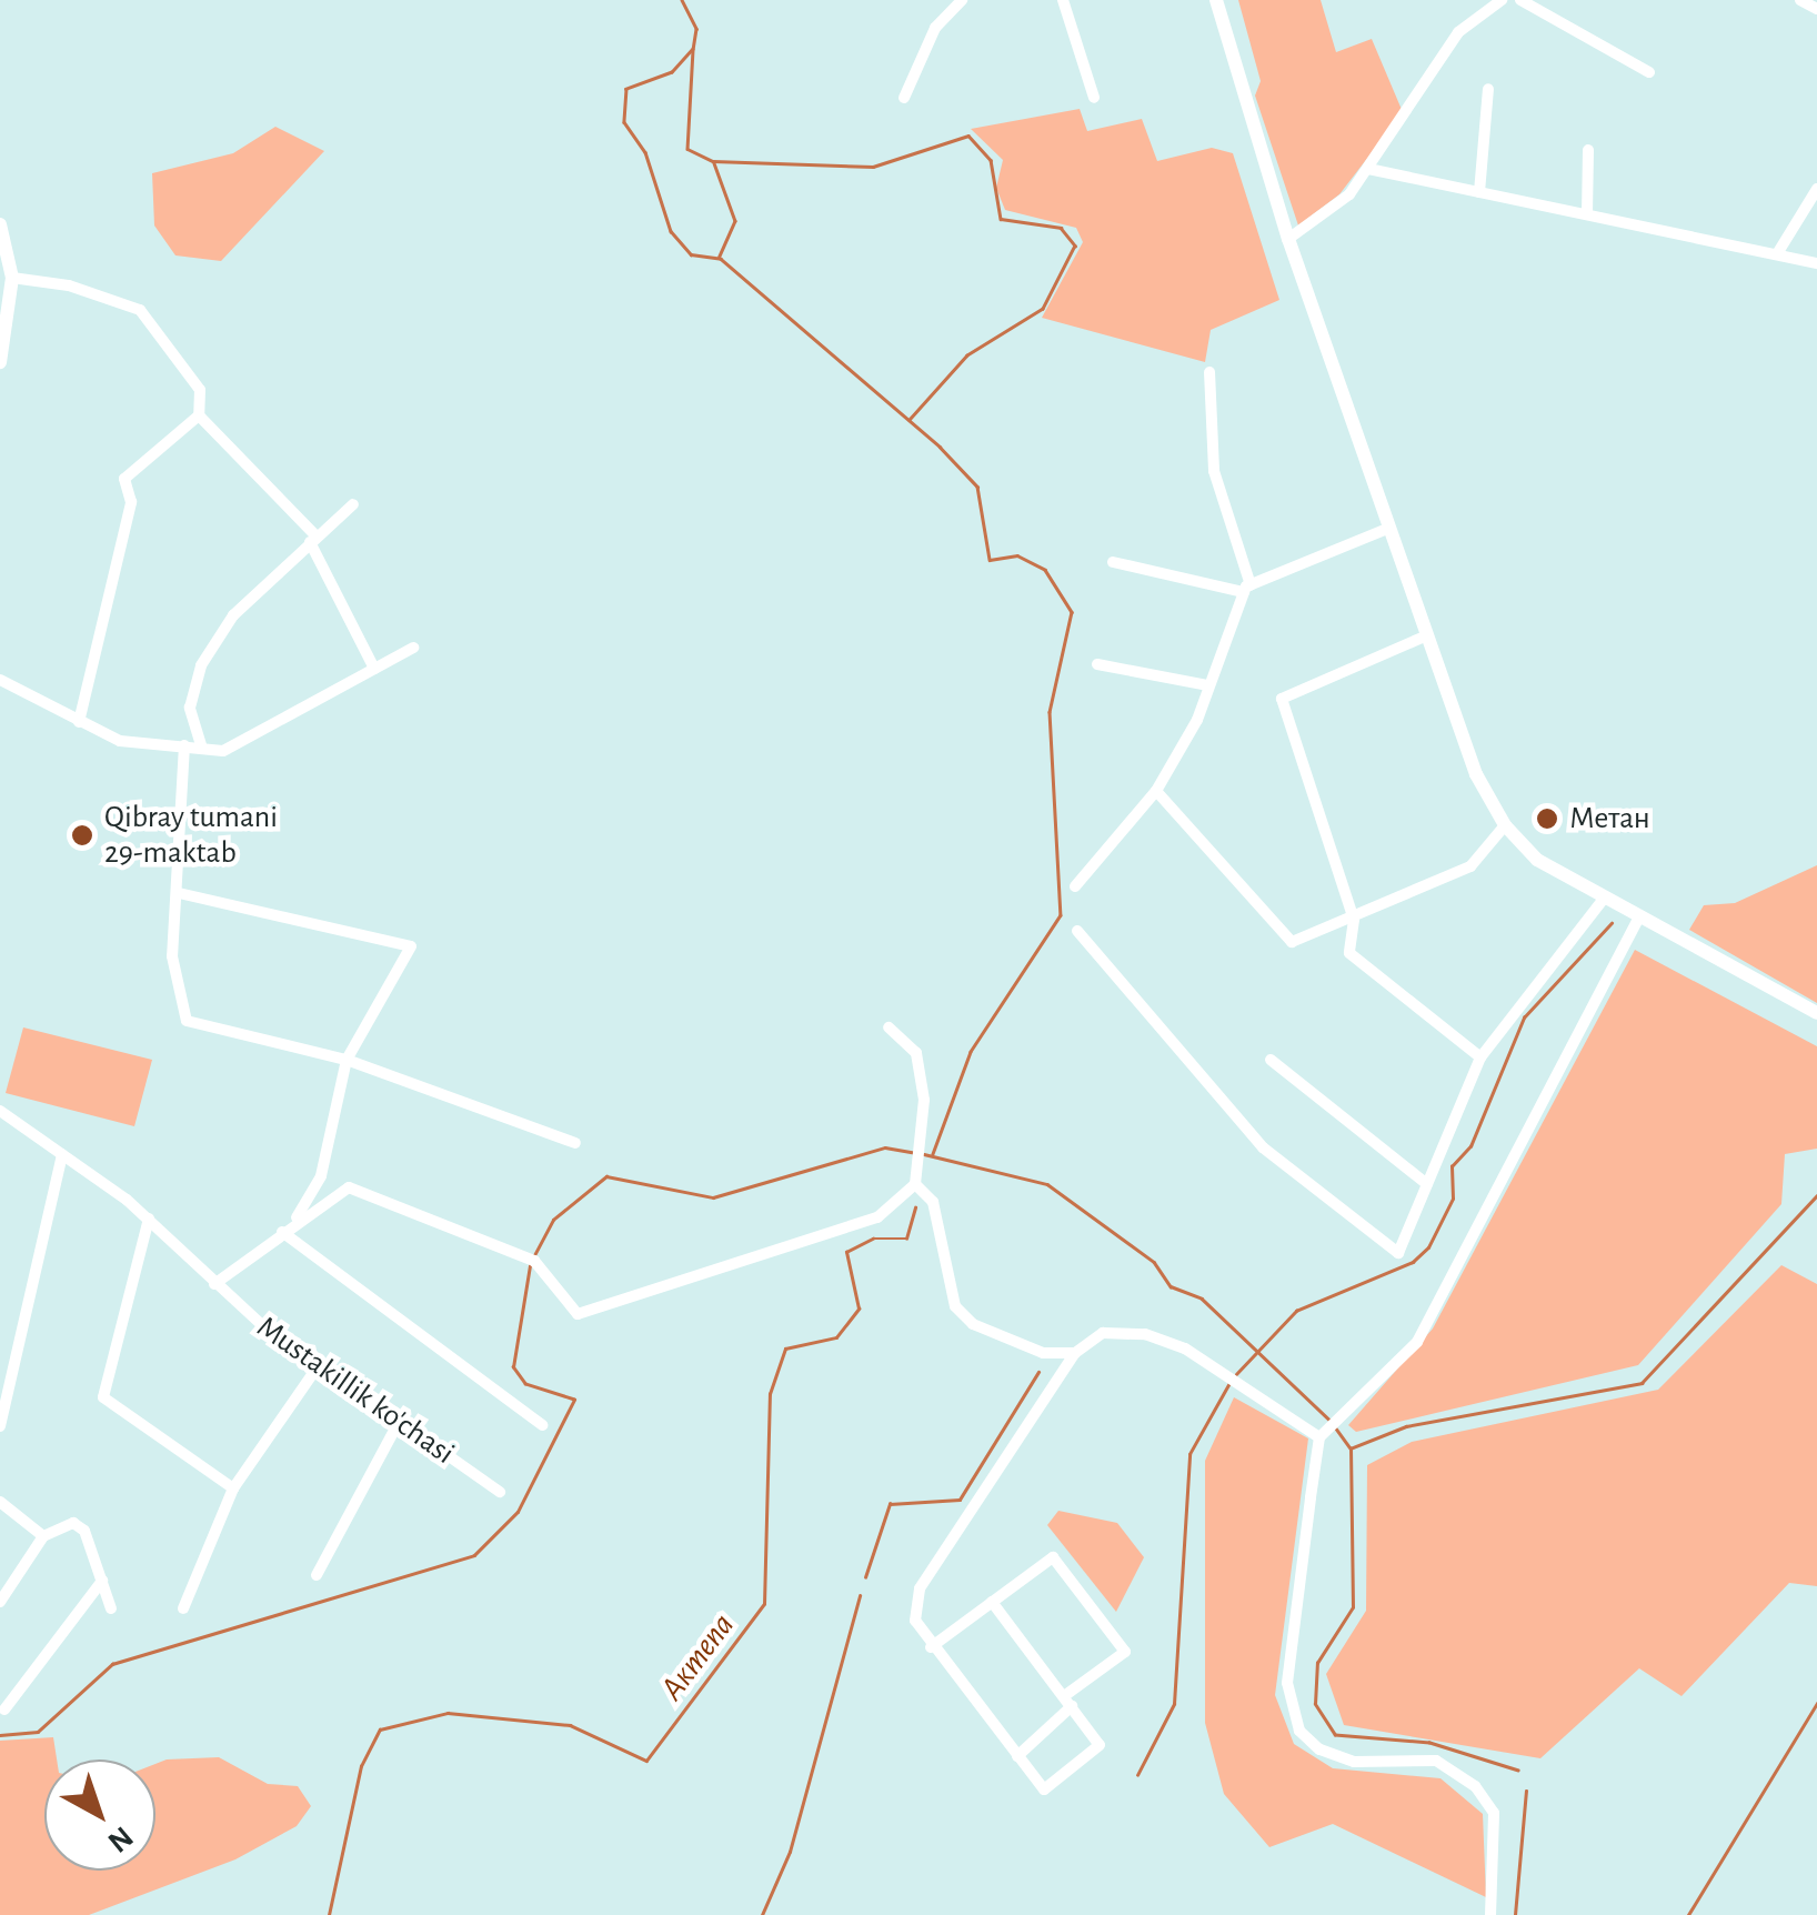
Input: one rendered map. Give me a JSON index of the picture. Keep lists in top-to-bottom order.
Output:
{
  "streets": {
    "street": ["Mustakillik ko'chasi"]
  },
  "water": ["Актепа"],
  "places": ["Метан", "Qibray tumani 29-maktab"],
  "north": "bottom right"
}
